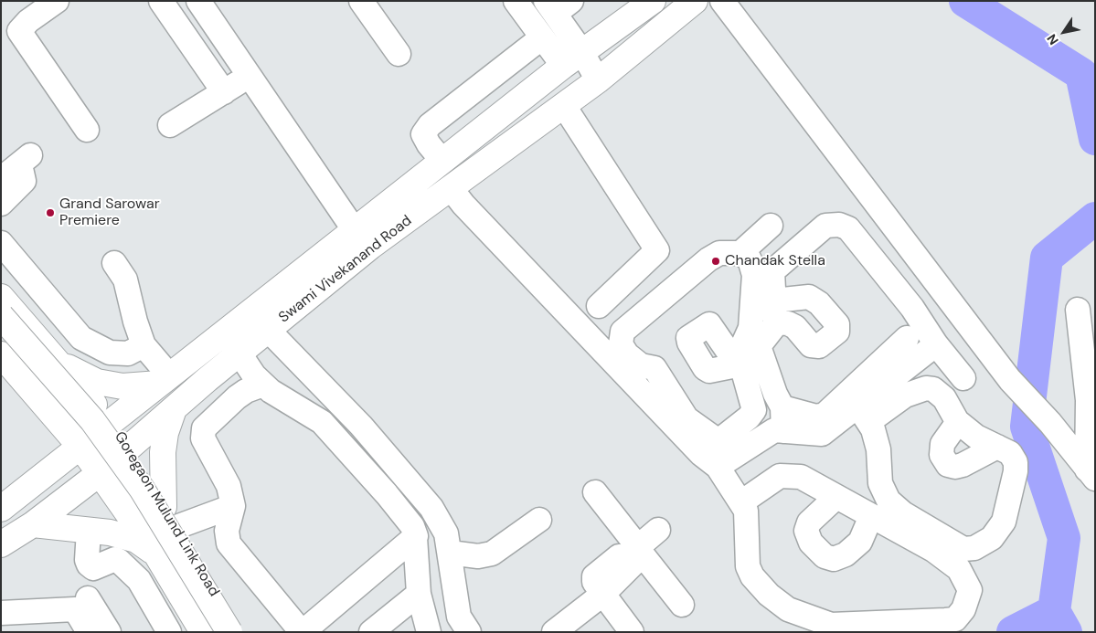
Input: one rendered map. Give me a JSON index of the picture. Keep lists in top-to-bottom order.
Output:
{
  "streets": {
    "main road": ["Swami Vivekanand Road", "Goregaon Mulund Link Road"]
  },
  "crossings": [
    ["Swami Vivekanand Road", "Goregaon Mulund Link Road"]
  ],
  "places": ["Grand Sarowar Premiere", "Chandak Stella"],
  "north": "bottom left"
}
